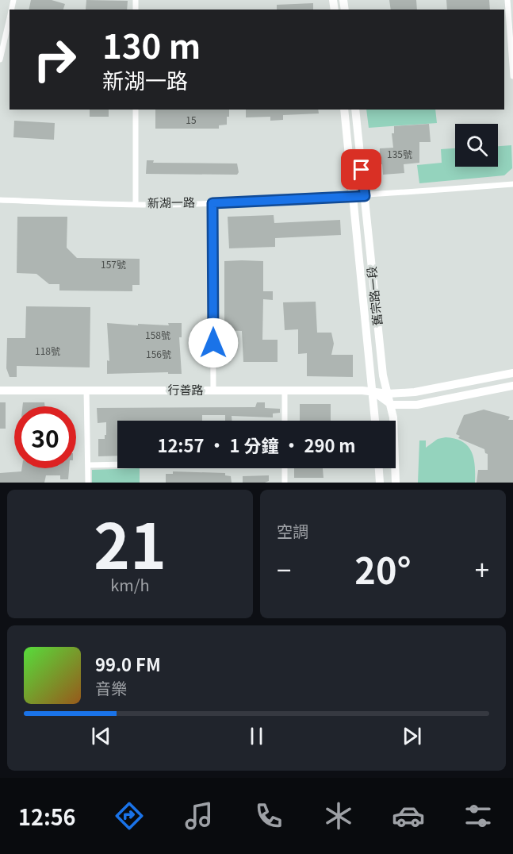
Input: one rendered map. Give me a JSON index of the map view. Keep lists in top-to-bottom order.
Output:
{
  "streets": {
    "main road": ["舊宗路一段", "行善路"],
    "street": ["新湖一路"]
  },
  "crossings": [
    ["新湖一路", "舊宗路一段"],
    ["舊宗路一段", "行善路"]
  ],
  "house_numbers": [
    "15",
    "135號",
    "157號",
    "158號",
    "118號",
    "156號"
  ],
  "page": {
    "turn": ["130 m", "新湖一路"],
    "limit": "30",
    "trip": "12:57 · 1 分鐘 · 290 m",
    "tile": [
      ["21", "km/h"],
      "空調"
    ],
    "heat": ["−", "20°", "+"],
    "song": ["99.0 FM", "音樂"],
    "tabs": "12:56"
  }
}
